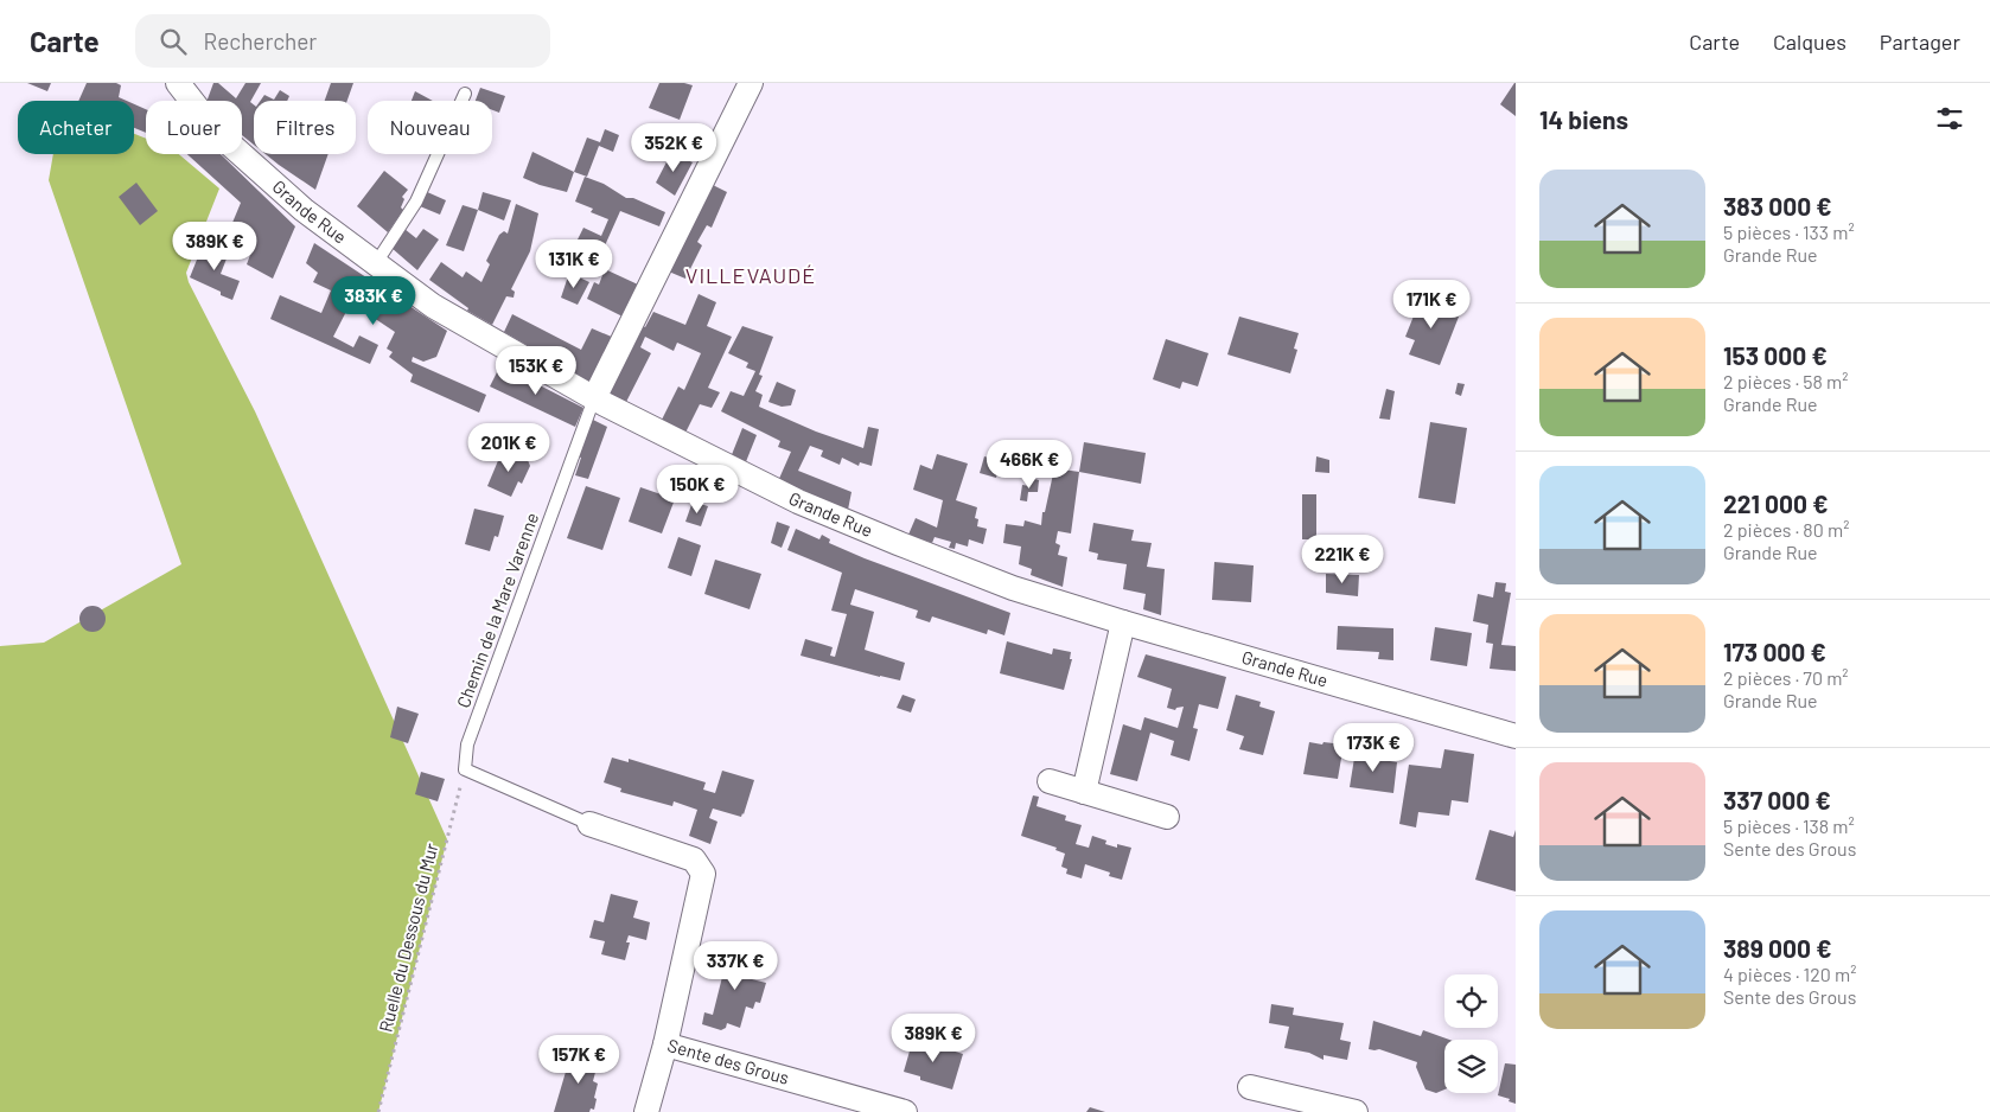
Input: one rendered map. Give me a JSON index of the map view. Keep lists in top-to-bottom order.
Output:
{
  "streets": {
    "street": ["Grande Rue", "Sente des Grous"],
    "lane": ["Chemin de la Mare Varenne"],
    "path": ["Ruelle du Dessous du Mur"]
  },
  "crossings": [
    ["Grande Rue", "Chemin de la Mare Varenne"],
    ["Chemin de la Mare Varenne", "Ruelle du Dessous du Mur"],
    ["Chemin de la Mare Varenne", "Sente des Grous"],
    ["Ruelle du Dessous du Mur", "Sente des Grous"]
  ],
  "districts": ["VILLEVAUDÉ"],
  "page": {
    "header": "Carte",
    "search": "Rechercher",
    "nav": ["Carte", "Calques", "Partager"],
    "heading": "14 biens",
    "chip": [
      "Acheter",
      "Louer",
      "Filtres",
      "Nouveau"
    ],
    "price": [
      "352K €",
      "389K €",
      "131K €",
      "383K €",
      "171K €",
      "153K €",
      "201K €",
      "466K €",
      "150K €",
      "221K €",
      "173K €",
      "337K €",
      "389K €",
      "157K €"
    ],
    "list": [
      {
        "name": "383 000 €",
        "note": "5 pièces · 133 m² · Grande Rue"
      },
      {
        "name": "153 000 €",
        "note": "2 pièces · 58 m² · Grande Rue"
      },
      {
        "name": "221 000 €",
        "note": "2 pièces · 80 m² · Grande Rue"
      },
      {
        "name": "173 000 €",
        "note": "2 pièces · 70 m² · Grande Rue"
      },
      {
        "name": "337 000 €",
        "note": "5 pièces · 138 m² · Sente des Grous"
      },
      {
        "name": "389 000 €",
        "note": "4 pièces · 120 m² · Sente des Grous"
      }
    ]
  }
}
